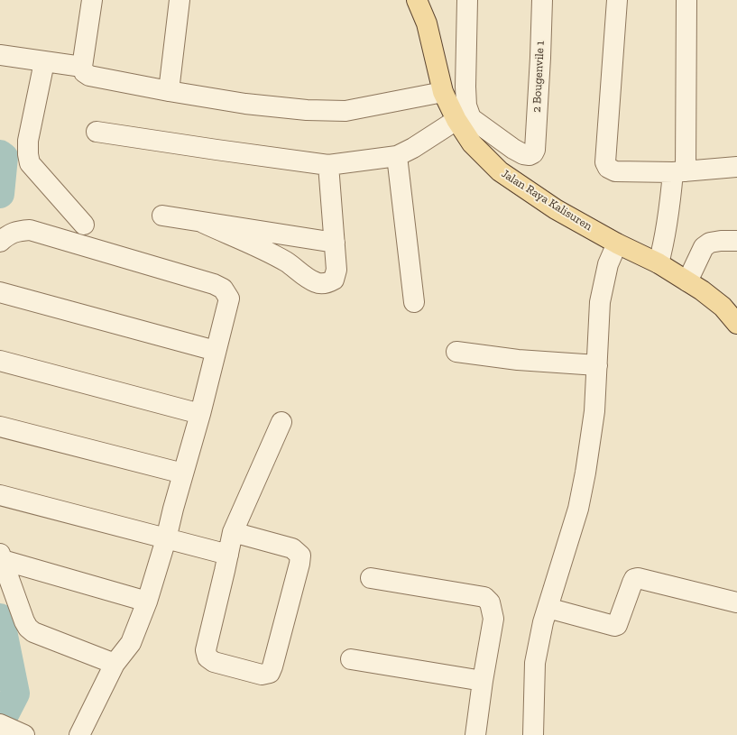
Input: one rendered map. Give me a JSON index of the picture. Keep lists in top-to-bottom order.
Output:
{
  "streets": {
    "main road": ["Jalan Raya Kalisuren"],
    "street": ["2 Bougenvile 1"]
  }
}
